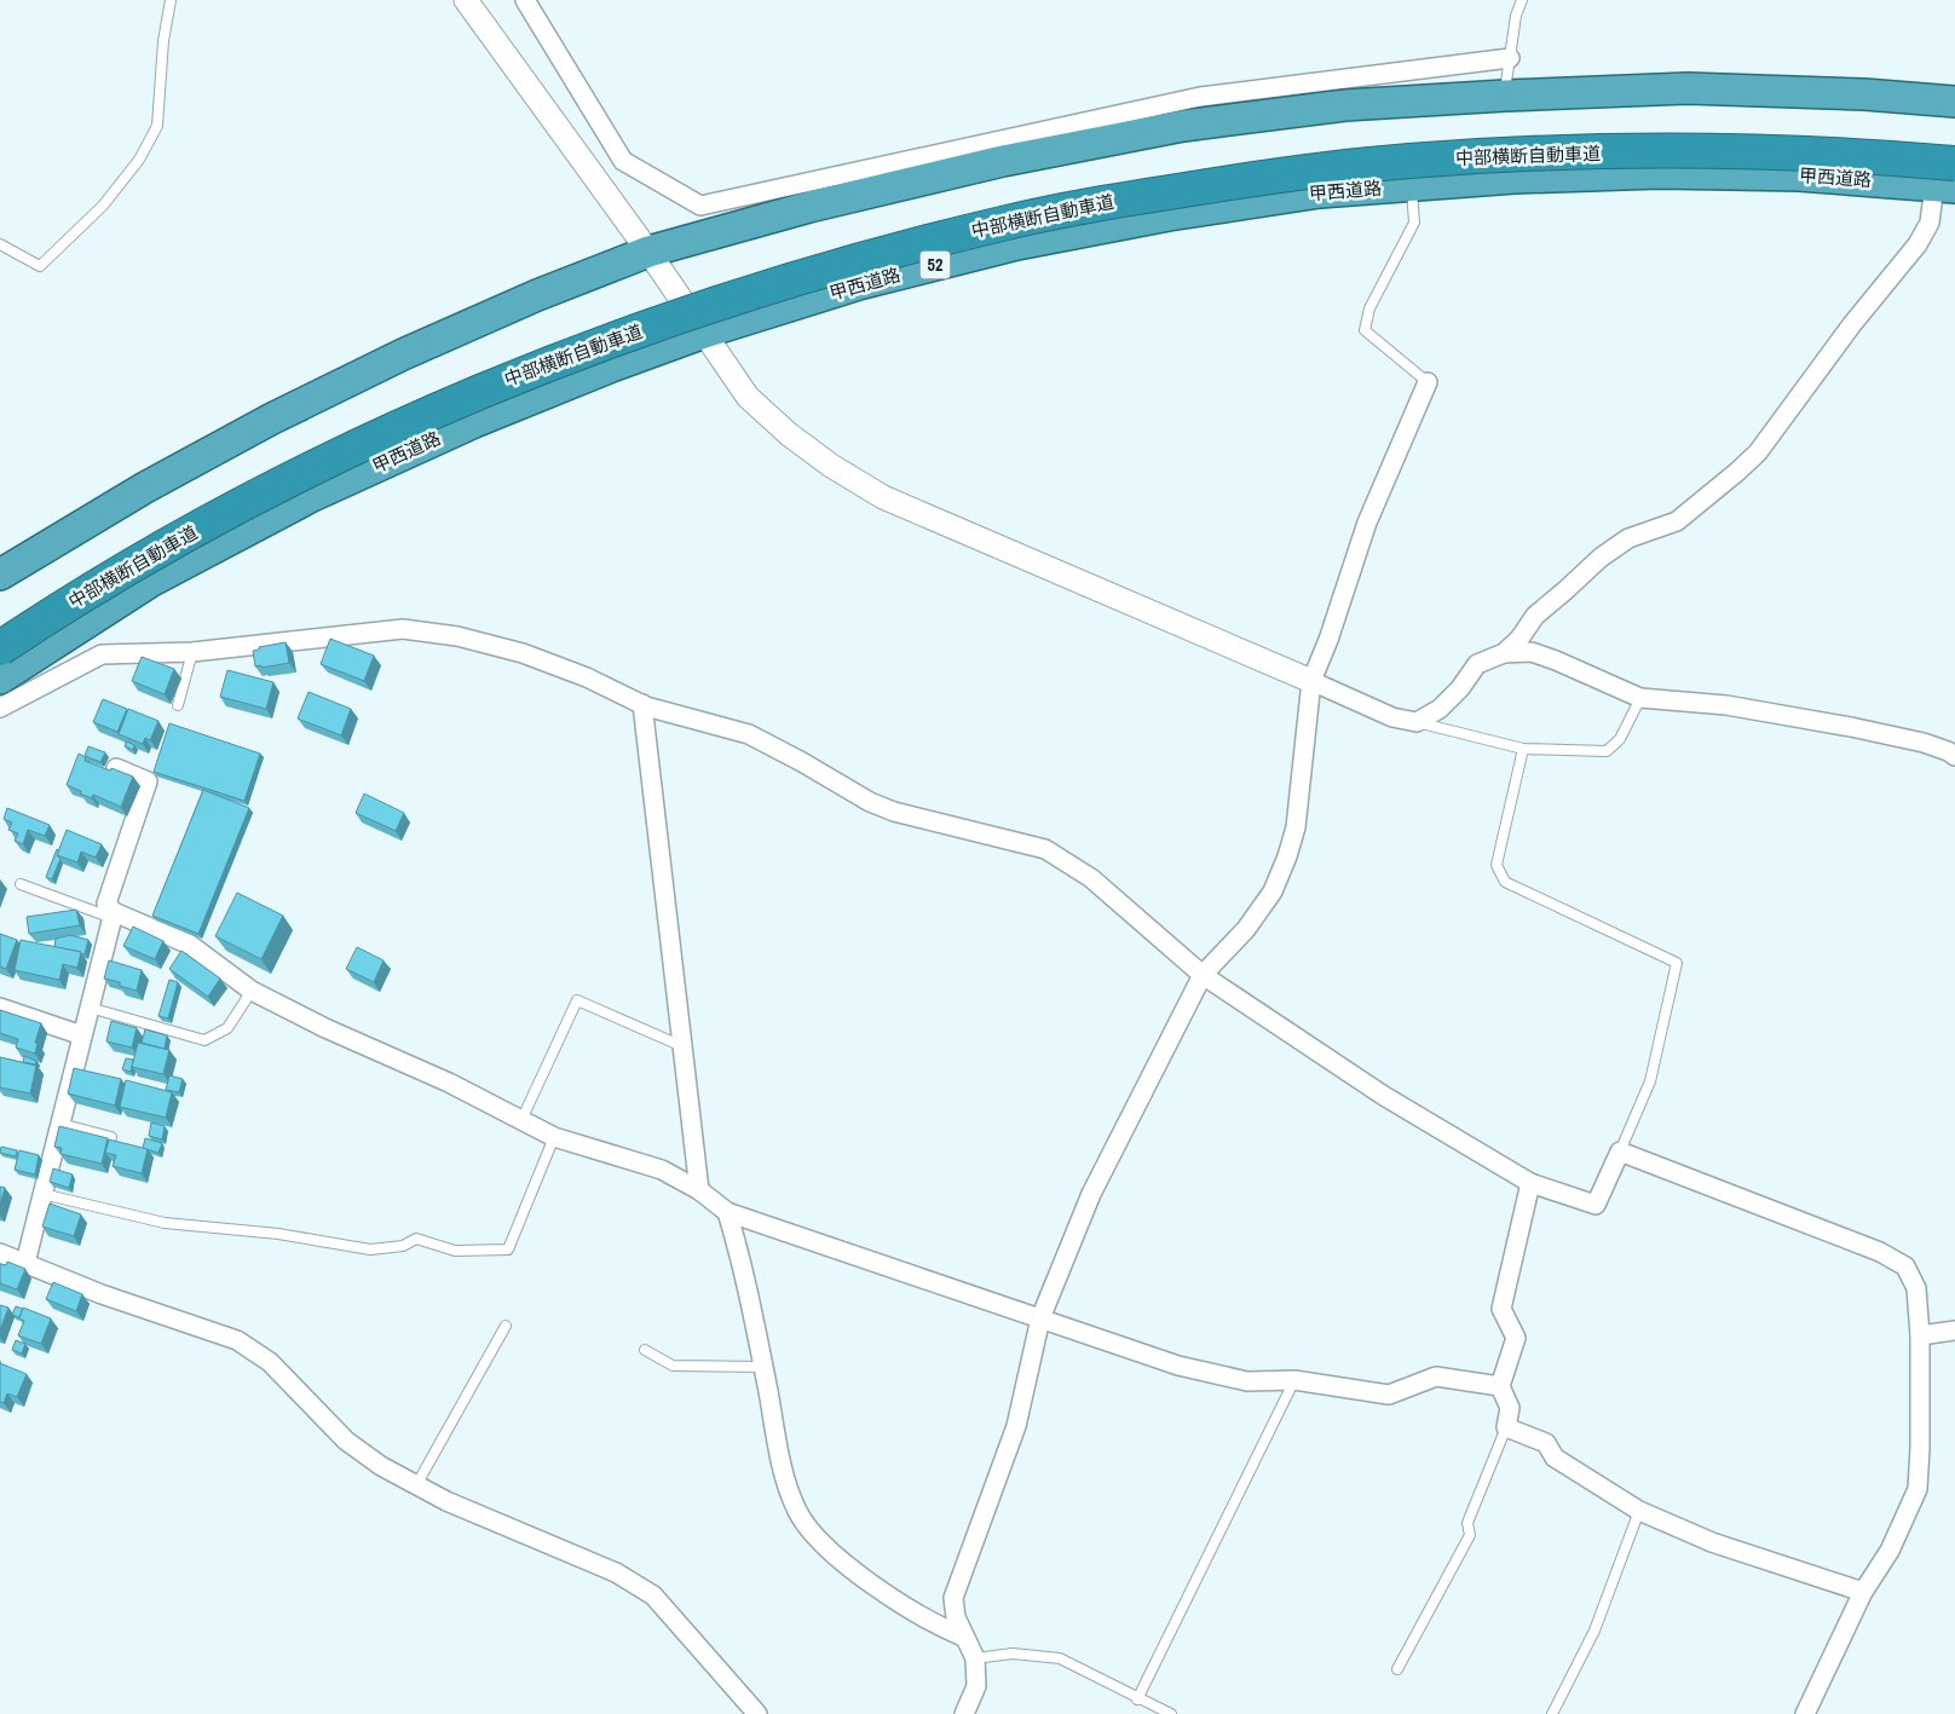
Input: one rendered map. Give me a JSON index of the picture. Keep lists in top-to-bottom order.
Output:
{
  "streets": {
    "highway": ["中部横断自動車道", "甲西道路", "52"]
  },
  "crossings": [
    ["中部横断自動車道", "甲西道路"]
  ]
}
